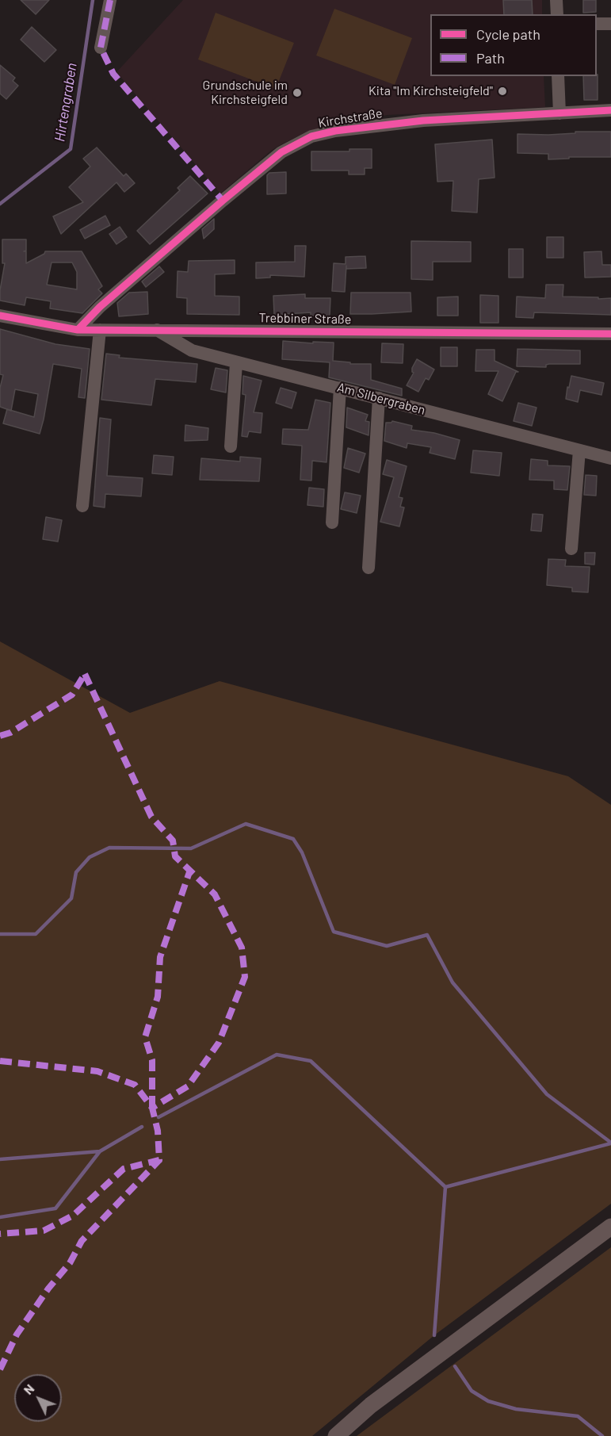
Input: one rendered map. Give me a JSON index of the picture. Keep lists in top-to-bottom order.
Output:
{
  "streets": {
    "street": ["Kirchstraße", "Trebbiner Straße", "Am Silbergraben"]
  },
  "crossings": [
    ["Kirchstraße", "Trebbiner Straße"],
    ["Trebbiner Straße", "Am Silbergraben"]
  ],
  "water": ["Hirtengraben"],
  "places": ["Kita \"Im Kirchsteigfeld\"", "Grundschule im Kirchsteigfeld"],
  "legend": ["Cycle path", "Path"],
  "north": "top left"
}
